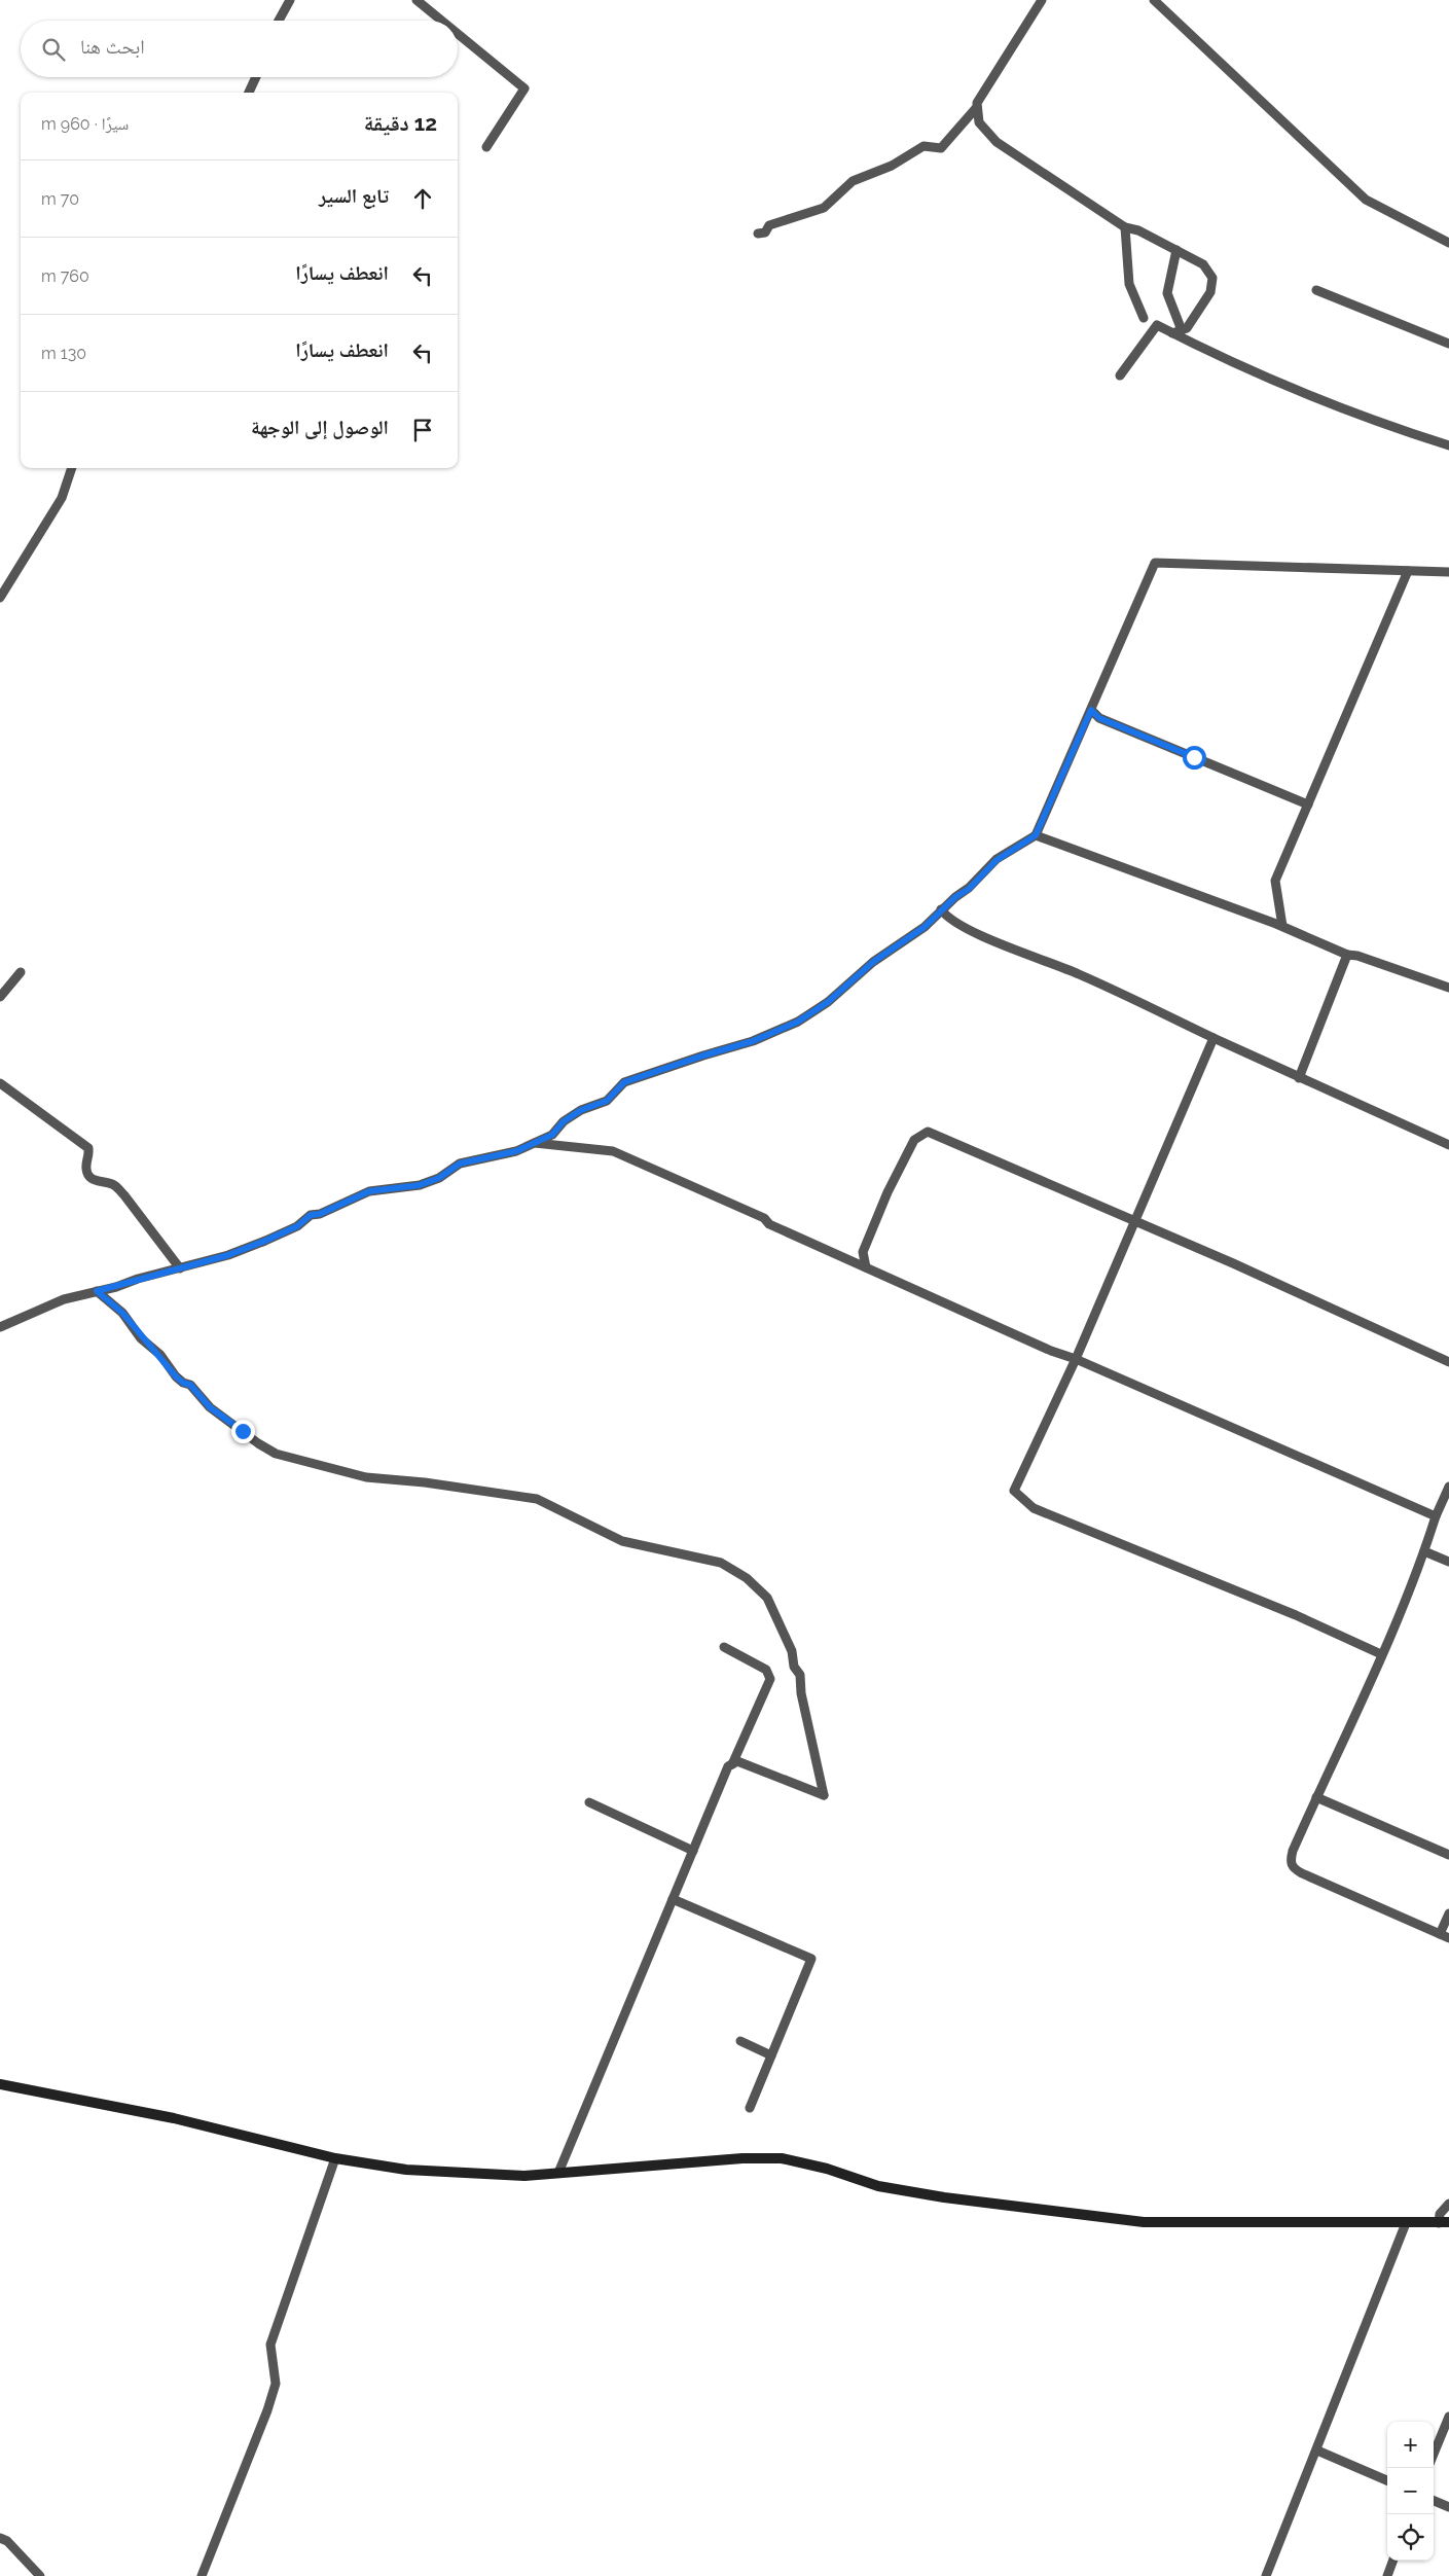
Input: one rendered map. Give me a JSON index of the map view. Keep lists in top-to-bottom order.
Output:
{
  "page": {
    "search": "ابحث هنا",
    "heading": ["12 دقيقة", "سيرًا · 960 m"],
    "list": [
      ["تابع السير", "70 m"],
      ["انعطف يسارًا", "760 m"],
      ["انعطف يسارًا", "130 m"],
      "الوصول إلى الوجهة"
    ],
    "map_buttons": ["+", "−"]
  }
}
